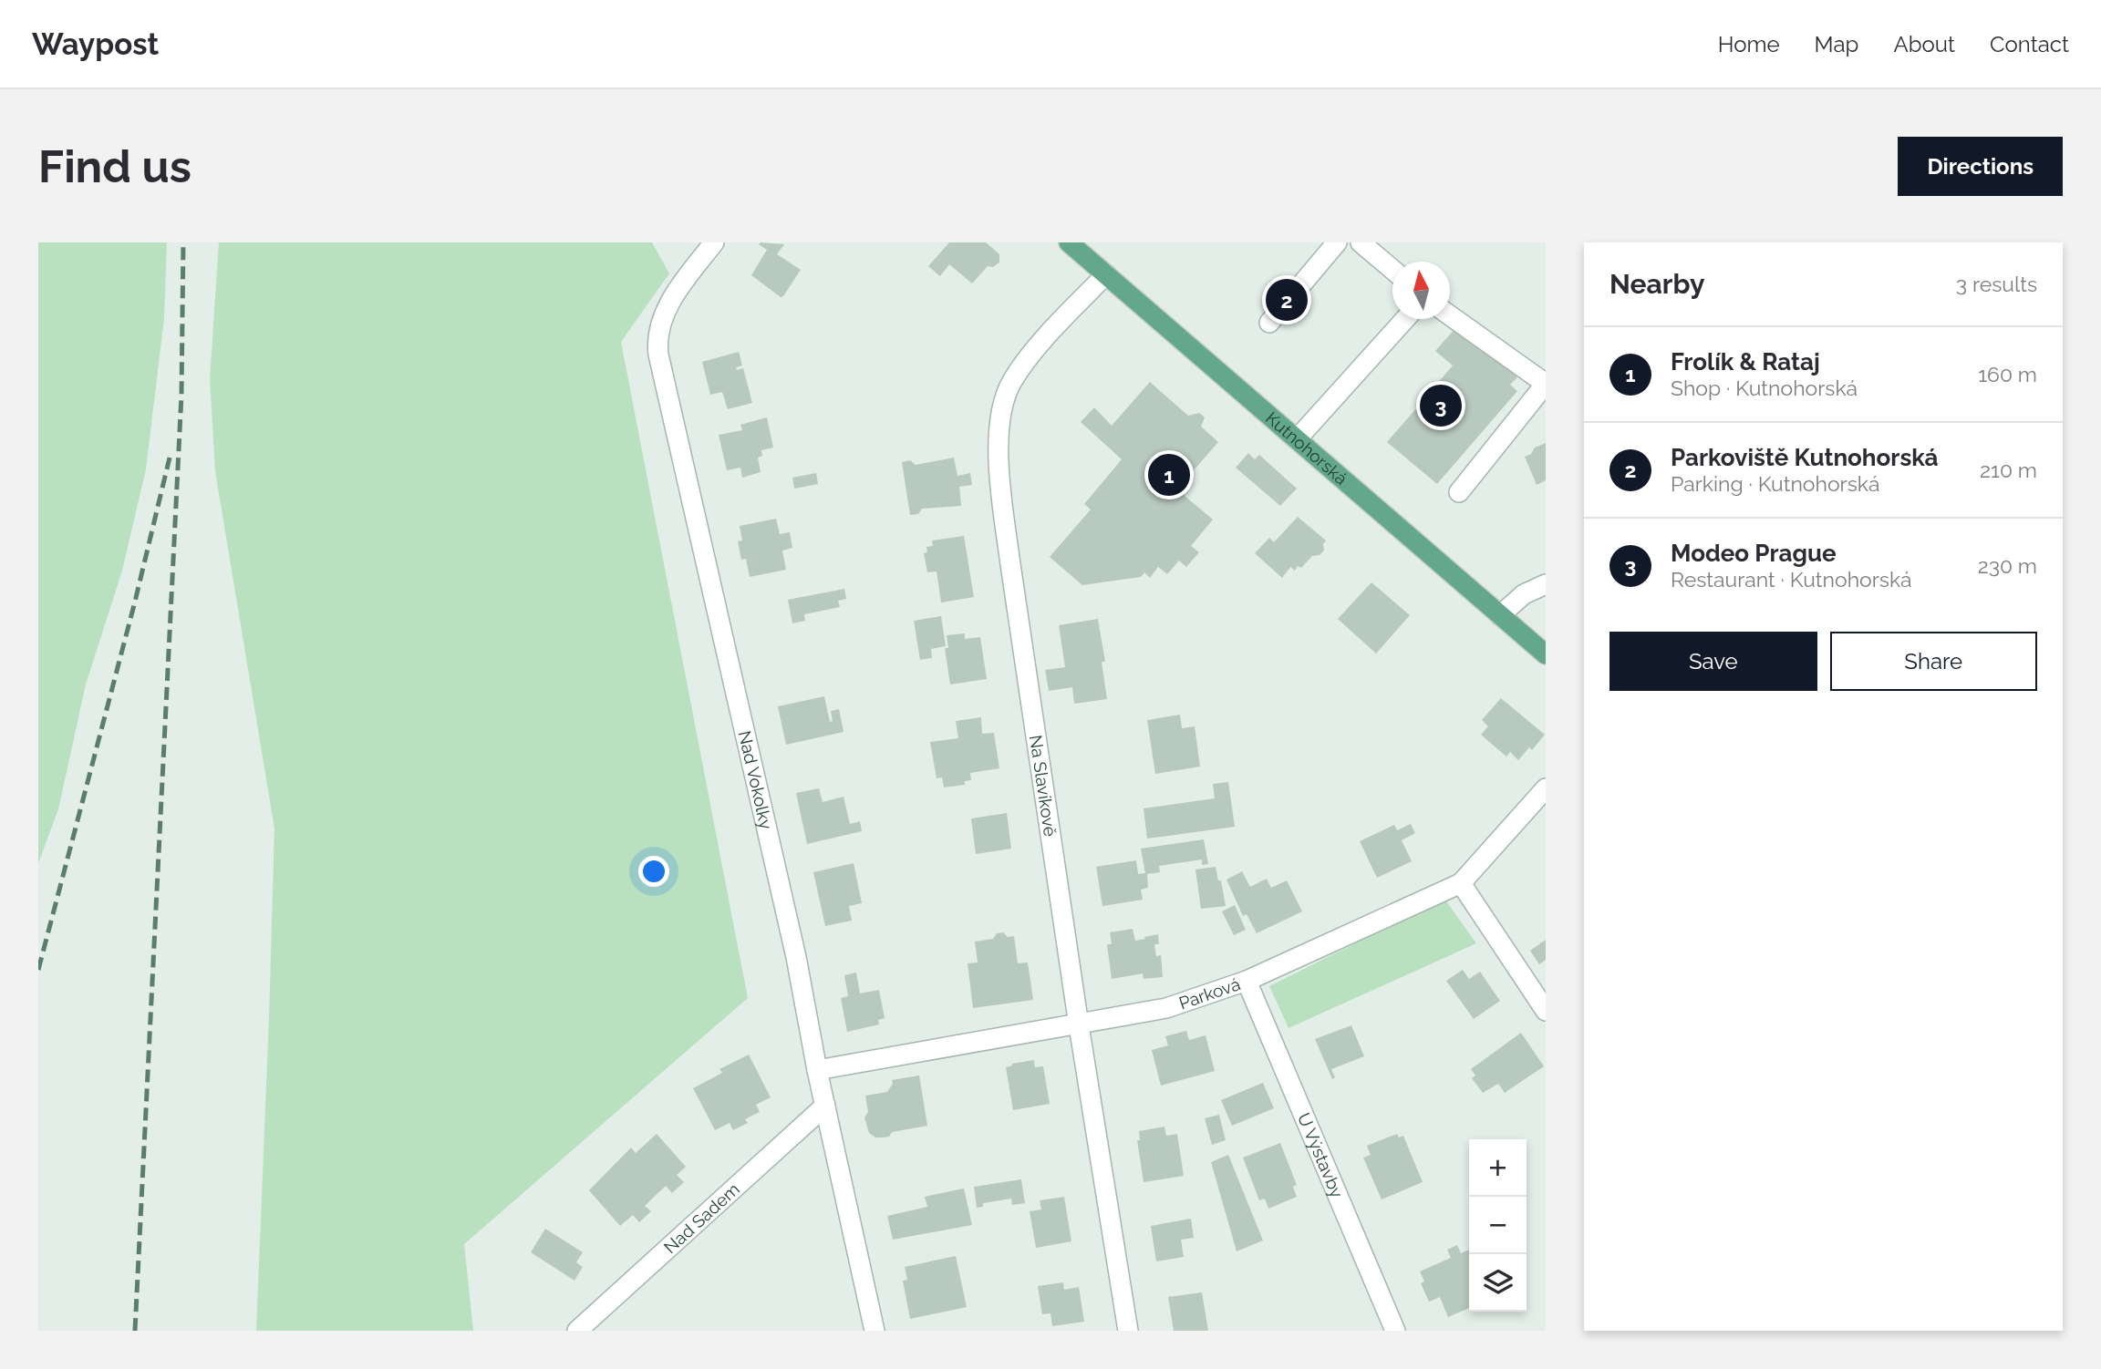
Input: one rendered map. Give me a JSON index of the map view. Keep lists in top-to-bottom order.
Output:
{
  "streets": {
    "main road": ["Kutnohorská"],
    "street": [
      "Nad Vokolky",
      "Na Slavíkově",
      "Parková",
      "U Výstavby",
      "Nad Sadem"
    ]
  },
  "crossings": [
    ["Kutnohorská", "Na Slavíkově"],
    ["Nad Vokolky", "Parková"],
    ["Nad Vokolky", "Nad Sadem"],
    ["Na Slavíkově", "Parková"],
    ["Parková", "U Výstavby"]
  ],
  "north": "top",
  "page": {
    "header": "Waypost",
    "nav": [
      "Home",
      "Map",
      "About",
      "Contact"
    ],
    "buttons": [
      "Directions",
      ["Save", "Share"]
    ],
    "title": "Find us",
    "heading": ["Nearby", "3 results"],
    "pins": ["2", "3", "1"],
    "list": [
      {
        "mark": "1",
        "name": "Frolík & Rataj",
        "note": "Shop · Kutnohorská",
        "value": "160 m"
      },
      {
        "mark": "2",
        "name": "Parkoviště Kutnohorská",
        "note": "Parking · Kutnohorská",
        "value": "210 m"
      },
      {
        "mark": "3",
        "name": "Modeo Prague",
        "note": "Restaurant · Kutnohorská",
        "value": "230 m"
      }
    ],
    "map_buttons": ["+", "−"]
  }
}
